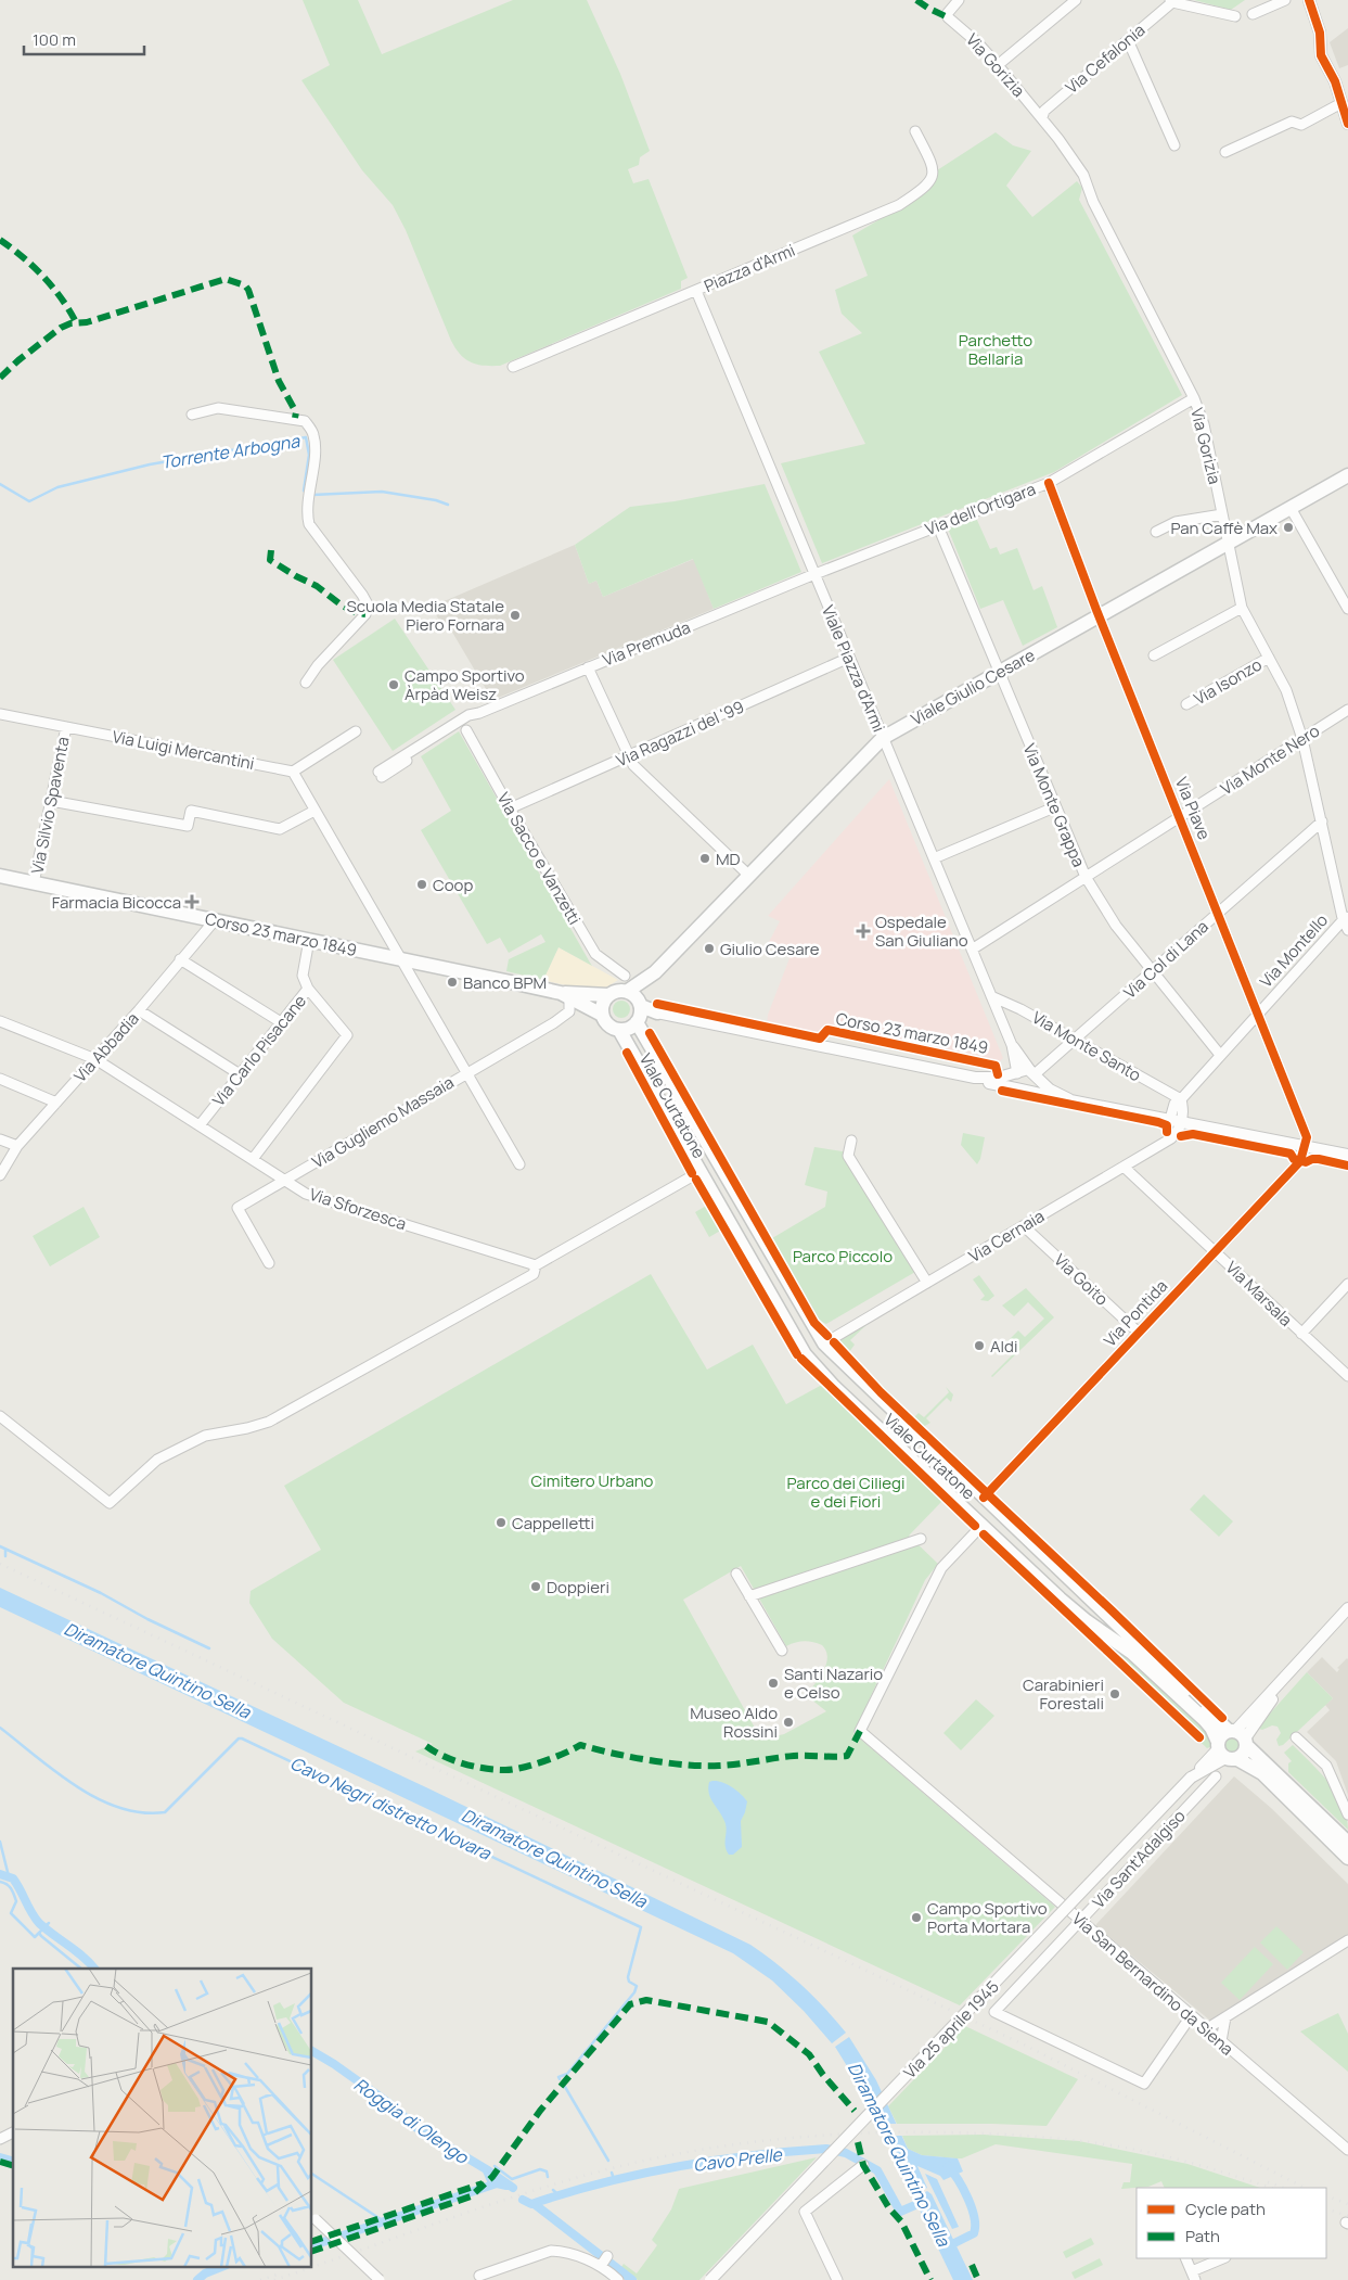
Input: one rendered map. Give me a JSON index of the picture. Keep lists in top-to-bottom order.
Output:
{
  "streets": {
    "main road": ["Viale Giulio Cesare", "Corso 23 marzo 1849", "Viale Curtatone"],
    "street": [
      "Via Cefalonia",
      "Via Gorizia",
      "Piazza d'Armi",
      "Via dell'Ortigara",
      "Via Premuda",
      "Viale Piazza d'Armi",
      "Via Isonzo",
      "Via Ragazzi del '99",
      "Via Luigi Mercantini",
      "Via Monte Nero",
      "Via Silvio Spaventa",
      "Via Monte Grappa",
      "Via Piave",
      "Via Sacco e Vanzetti",
      "Via Montello",
      "Via Col di Lana",
      "Via Monte Santo",
      "Via Abbadia",
      "Via Carlo Pisacane",
      "Via Gugliemo Massaia",
      "Via Sforzesca",
      "Via Cernaia",
      "Via Goito",
      "Via Marsala",
      "Via Pontida",
      "Via Sant'Adalgiso",
      "Via San Bernardino da Siena",
      "Via 25 aprile 1945"
    ]
  },
  "crossings": [
    ["Via Cefalonia", "Via Gorizia"],
    ["Via Gorizia", "Via dell'Ortigara"],
    ["Via Gorizia", "Via Isonzo"],
    ["Via Gorizia", "Viale Giulio Cesare"],
    ["Via Gorizia", "Via Monte Nero"],
    ["Via Gorizia", "Via Montello"],
    ["Via Gorizia", "Via Col di Lana"],
    ["Piazza d'Armi", "Viale Piazza d'Armi"],
    ["Via dell'Ortigara", "Via Premuda"],
    ["Via dell'Ortigara", "Viale Piazza d'Armi"],
    ["Via dell'Ortigara", "Via Monte Grappa"],
    ["Via dell'Ortigara", "Via Piave"],
    ["Via Premuda", "Viale Piazza d'Armi"],
    ["Via Premuda", "Via Sacco e Vanzetti"],
    ["Viale Piazza d'Armi", "Viale Giulio Cesare"],
    ["Viale Piazza d'Armi", "Via Ragazzi del '99"],
    ["Viale Piazza d'Armi", "Via Monte Nero"],
    ["Viale Piazza d'Armi", "Corso 23 marzo 1849"],
    ["Viale Piazza d'Armi", "Via Col di Lana"],
    ["Viale Piazza d'Armi", "Via Monte Santo"],
    ["Viale Giulio Cesare", "Via Monte Grappa"],
    ["Viale Giulio Cesare", "Via Piave"],
    ["Viale Giulio Cesare", "Corso 23 marzo 1849"],
    ["Viale Giulio Cesare", "Viale Curtatone"],
    ["Via Ragazzi del '99", "Via Sacco e Vanzetti"],
    ["Via Luigi Mercantini", "Via Silvio Spaventa"],
    ["Via Monte Nero", "Via Monte Grappa"],
    ["Via Monte Nero", "Via Piave"],
    ["Via Silvio Spaventa", "Corso 23 marzo 1849"],
    ["Via Monte Grappa", "Via Montello"],
    ["Via Monte Grappa", "Via Col di Lana"],
    ["Via Piave", "Corso 23 marzo 1849"],
    ["Via Piave", "Via Montello"],
    ["Via Piave", "Via Col di Lana"],
    ["Via Piave", "Via Pontida"],
    ["Corso 23 marzo 1849", "Via Montello"],
    ["Corso 23 marzo 1849", "Via Col di Lana"],
    ["Corso 23 marzo 1849", "Via Abbadia"],
    ["Corso 23 marzo 1849", "Via Carlo Pisacane"],
    ["Corso 23 marzo 1849", "Viale Curtatone"],
    ["Corso 23 marzo 1849", "Via Gugliemo Massaia"],
    ["Corso 23 marzo 1849", "Via Cernaia"],
    ["Corso 23 marzo 1849", "Via Pontida"],
    ["Via Montello", "Via Monte Santo"],
    ["Via Montello", "Via Cernaia"],
    ["Via Col di Lana", "Via Monte Santo"],
    ["Via Abbadia", "Via Sforzesca"],
    ["Via Carlo Pisacane", "Via Sforzesca"],
    ["Viale Curtatone", "Via Cernaia"],
    ["Viale Curtatone", "Via Pontida"],
    ["Viale Curtatone", "Via San Bernardino da Siena"],
    ["Viale Curtatone", "Via 25 aprile 1945"],
    ["Via Gugliemo Massaia", "Via Sforzesca"],
    ["Via Cernaia", "Via Goito"],
    ["Via Cernaia", "Via Marsala"],
    ["Via Goito", "Via Pontida"],
    ["Via Marsala", "Via Pontida"],
    ["Via Sant'Adalgiso", "Via San Bernardino da Siena"]
  ],
  "water": [
    "Torrente Arbogna",
    "Diramatore Quintino Sella",
    "Cavo Negri distretto Novara",
    "Roggia di Olengo",
    "Cavo Prelle"
  ],
  "parks": [
    "Parchetto Bellaria",
    "Parco Piccolo",
    "Cimitero Urbano",
    "Parco dei Ciliegi e dei Fiori"
  ],
  "places": {
    "other": [
      "Pan Caffè Max",
      "Scuola Media Statale Piero Fornara",
      "Campo Sportivo Àrpàd Weisz",
      "MD",
      "Coop",
      "Giulio Cesare",
      "Banco BPM",
      "Aldi",
      "Cappelletti",
      "Doppieri",
      "Santi Nazario e Celso",
      "Carabinieri Forestali",
      "Museo Aldo Rossini",
      "Campo Sportivo Porta Mortara"
    ],
    "health": ["Farmacia Bicocca", "Ospedale San Giuliano"]
  },
  "legend": ["Cycle path", "Path"],
  "scale_bar": "100 m"
}
